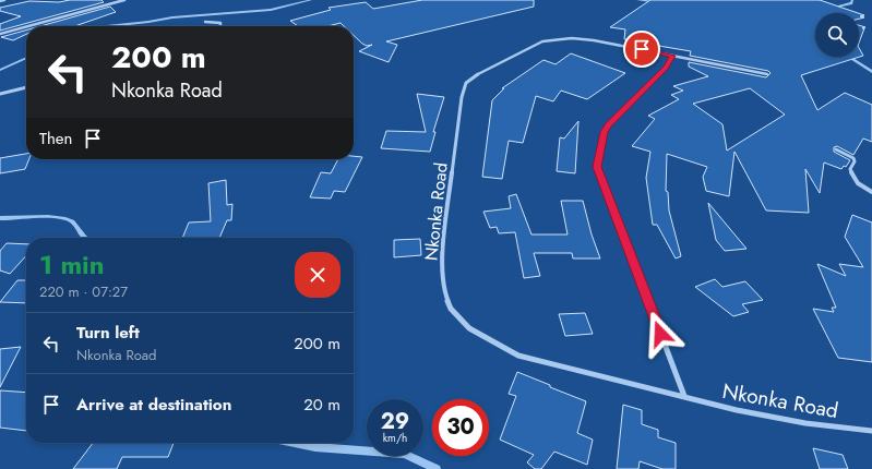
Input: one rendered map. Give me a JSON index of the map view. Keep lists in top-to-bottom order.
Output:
{
  "streets": {
    "street": ["Nkonka Road"]
  },
  "page": {
    "turn": ["200 m", "Nkonka Road"],
    "then": "Then",
    "heading": ["1 min", "220 m · 07:27"],
    "list": [
      {
        "name": "Turn left",
        "note": "Nkonka Road",
        "value": "200 m"
      },
      {
        "name": "Arrive at destination",
        "value": "20 m"
      }
    ],
    "speed": "29 km/h",
    "limit": "30"
  }
}
